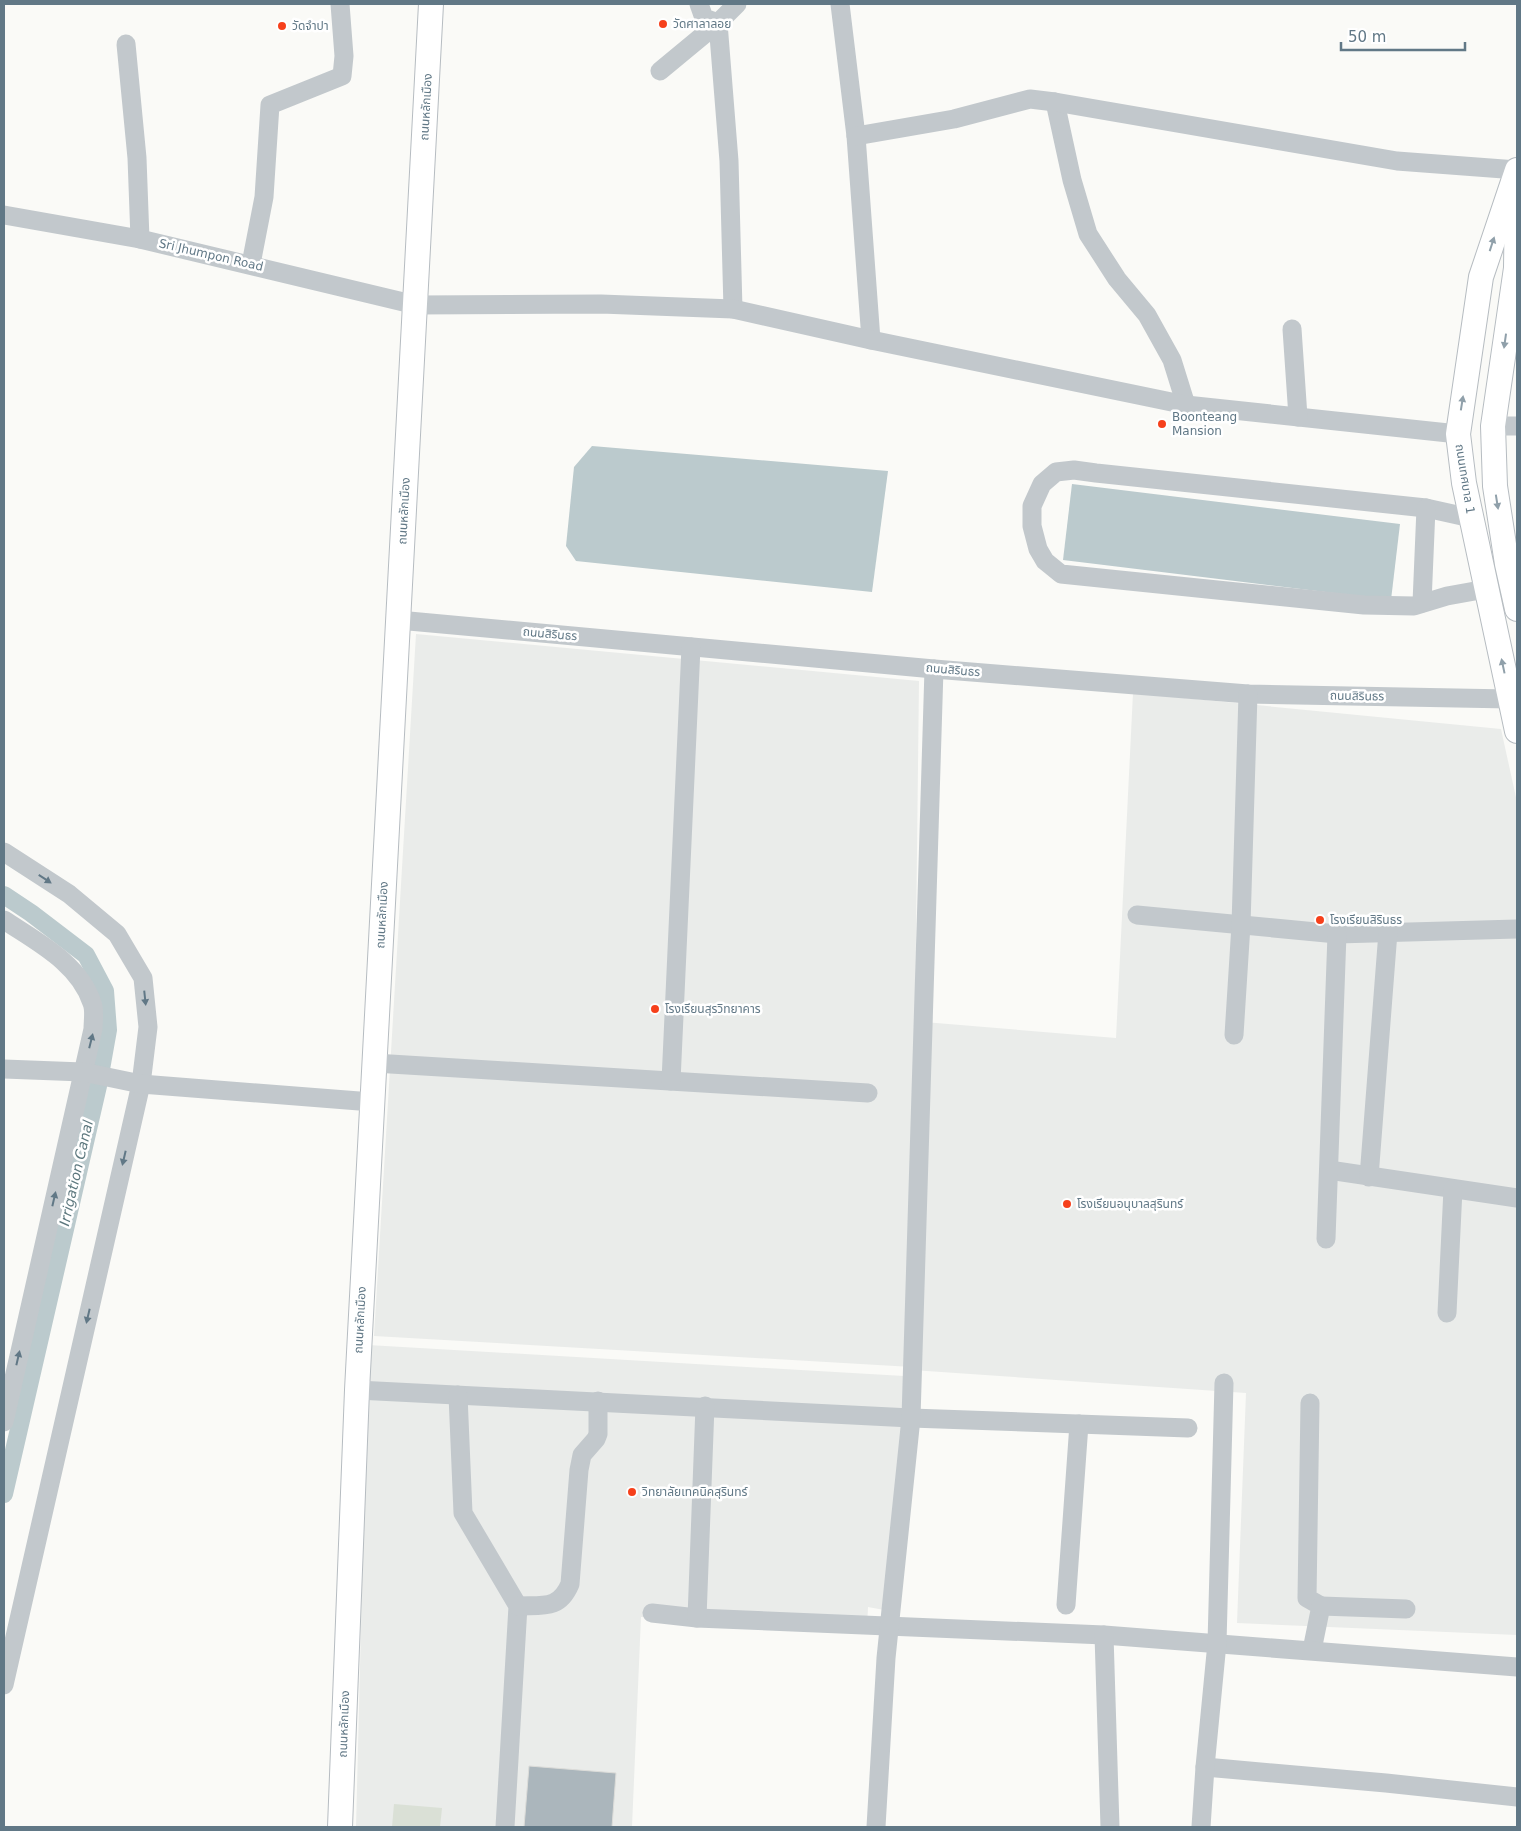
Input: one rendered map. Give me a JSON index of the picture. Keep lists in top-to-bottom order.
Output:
{
  "streets": {
    "main road": ["ถนนหลักเมือง", "ถนนเทศบาล 1"],
    "street": ["Sri Jhumpon Road", "ถนนสิรินธร"]
  },
  "crossings": [
    ["ถนนหลักเมือง", "Sri Jhumpon Road"],
    ["ถนนหลักเมือง", "ถนนสิรินธร"],
    ["Sri Jhumpon Road", "ถนนเทศบาล 1"],
    ["ถนนเทศบาล 1", "ถนนสิรินธร"]
  ],
  "water": ["Irrigation Canal"],
  "places": [
    "วัดศาลาลอย",
    "วัดจำปา",
    "Boonteang Mansion",
    "โรงเรียนสิรินธร",
    "โรงเรียนสุรวิทยาคาร",
    "โรงเรียนอนุบาลสุรินทร์",
    "วิทยาลัยเทคนิคสุรินทร์"
  ],
  "scale_bar": "50 m"
}
